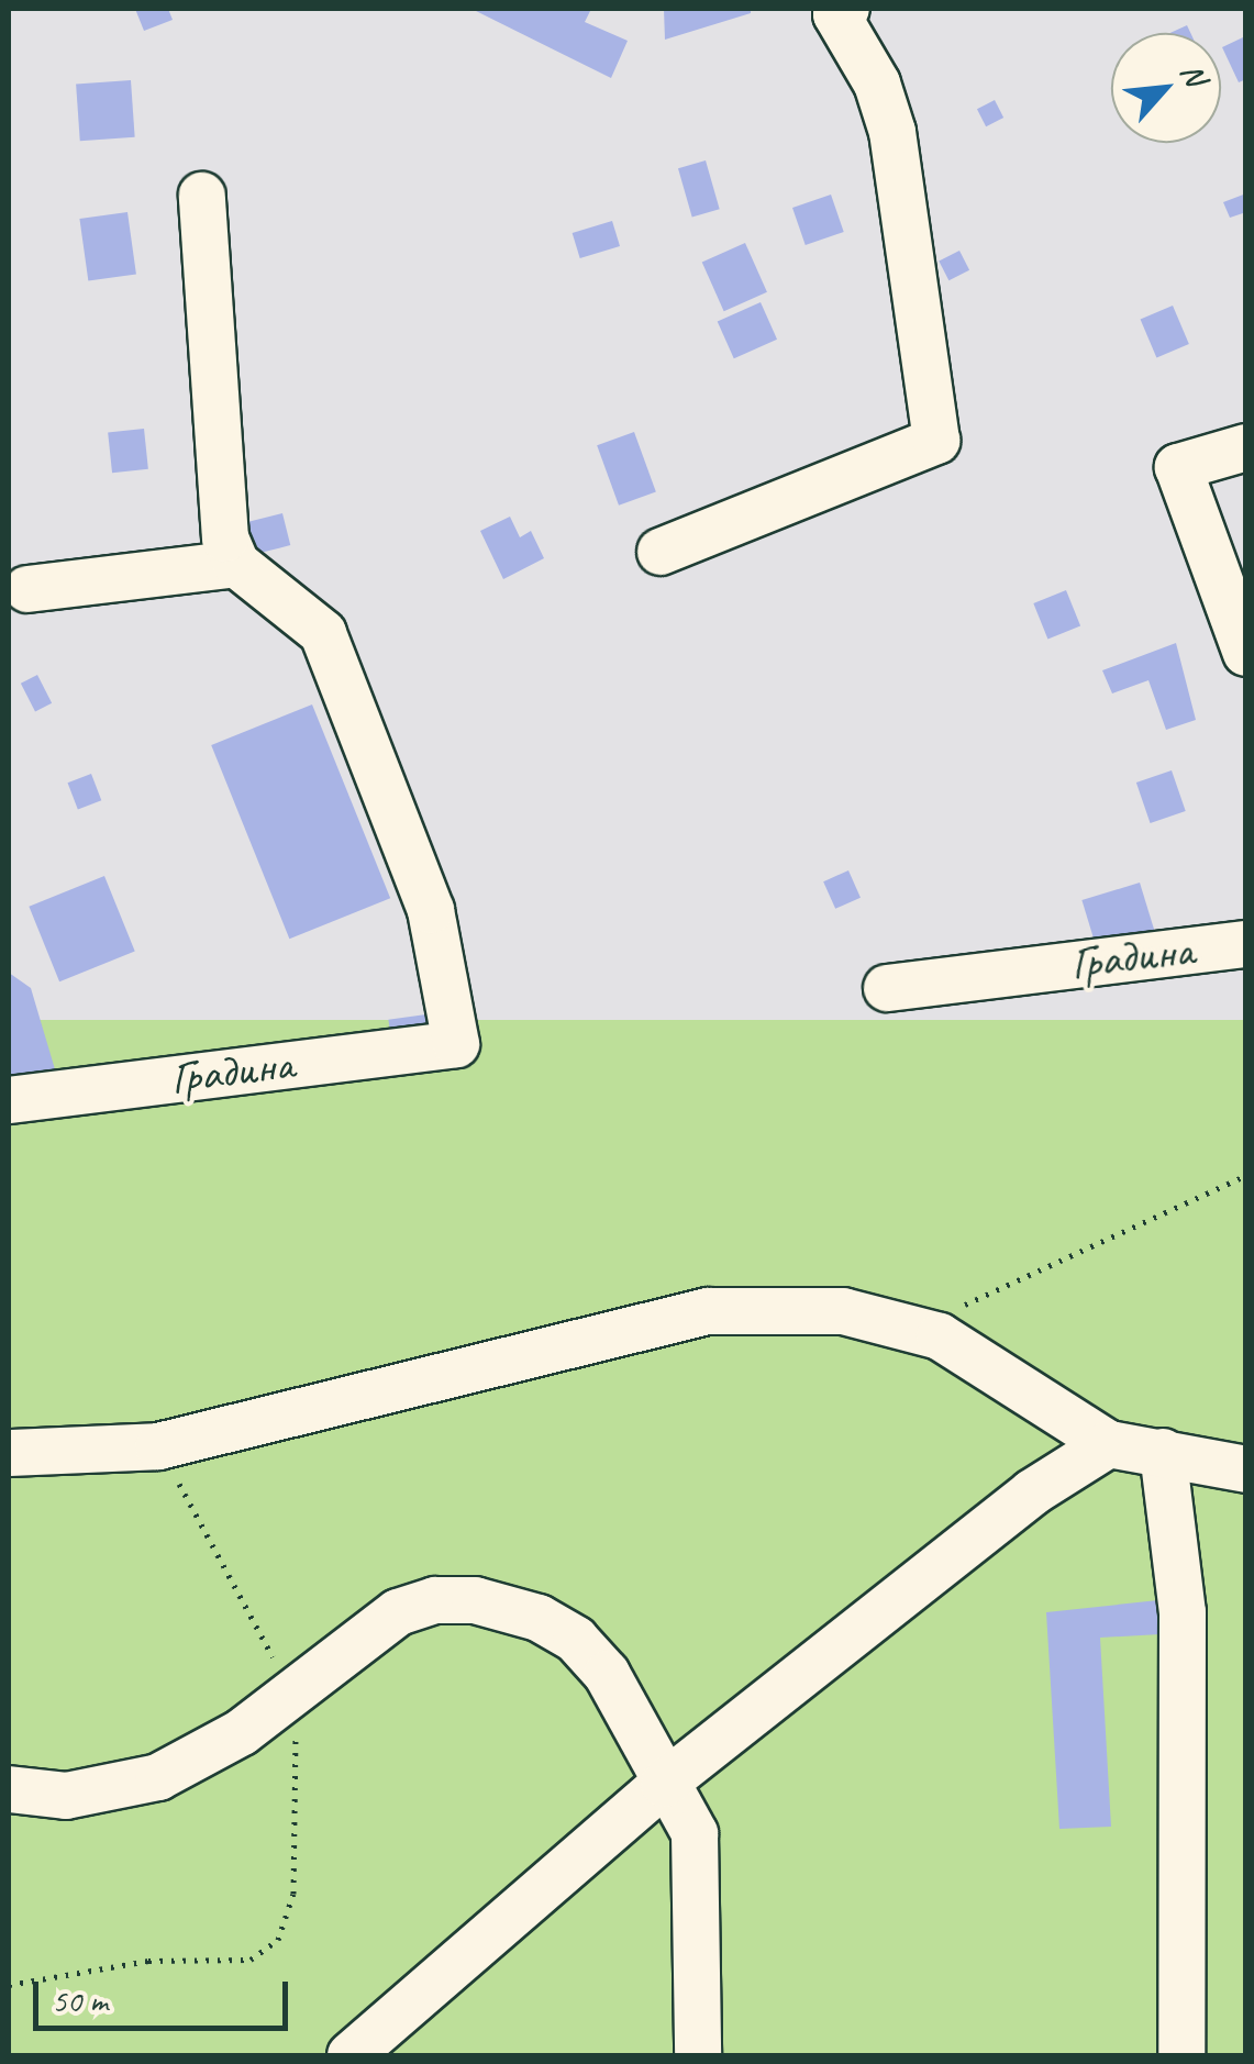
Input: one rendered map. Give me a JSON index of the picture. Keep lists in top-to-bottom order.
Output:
{
  "streets": {
    "street": ["Градина"]
  },
  "scale_bar": "50 m",
  "north": "top right"
}
